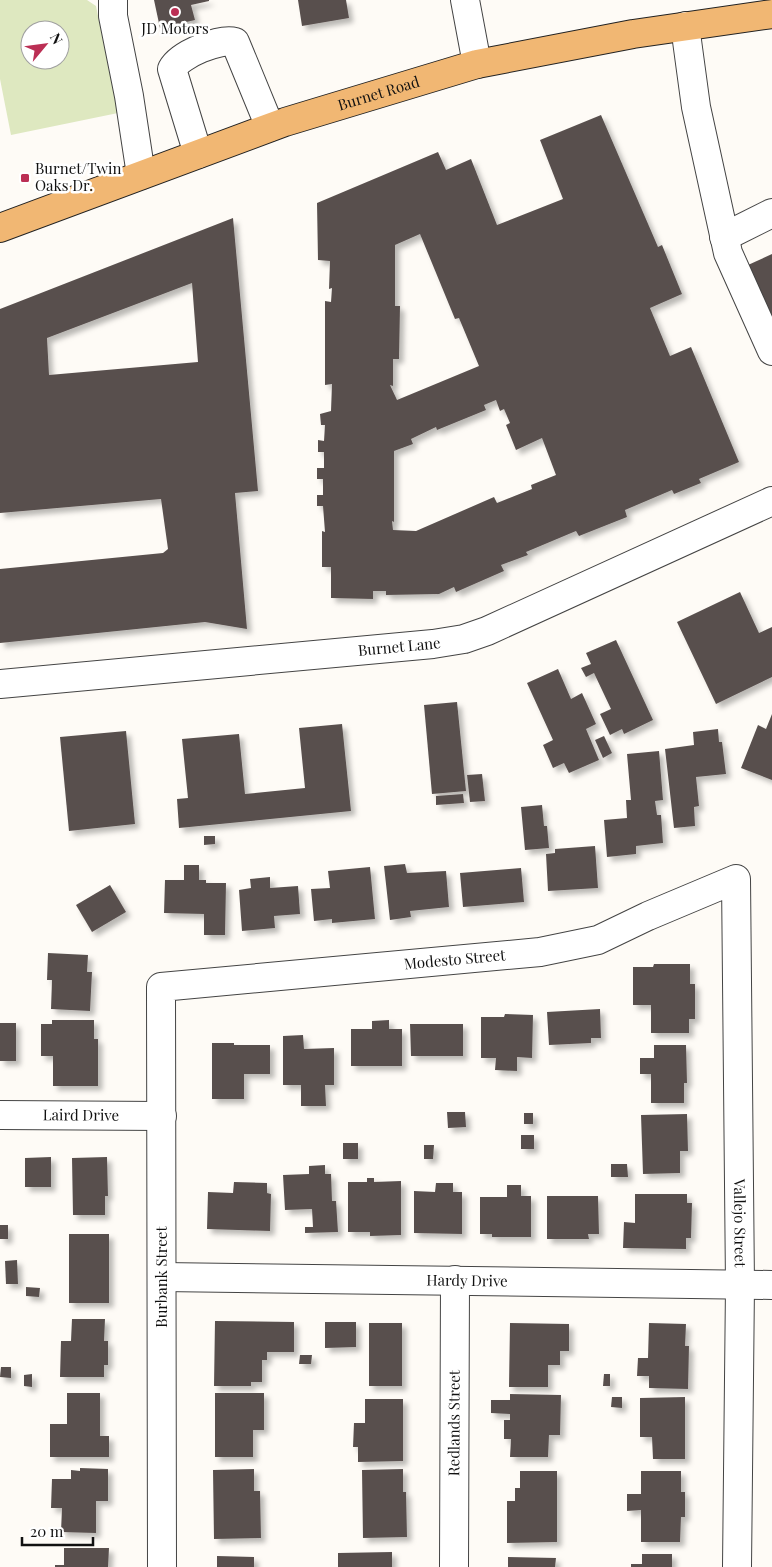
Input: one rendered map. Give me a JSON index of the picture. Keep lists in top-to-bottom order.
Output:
{
  "streets": {
    "main road": ["Burnet Road"],
    "street": [
      "Burnet Lane",
      "Modesto Street",
      "Laird Drive",
      "Vallejo Street",
      "Burbank Street",
      "Hardy Drive",
      "Redlands Street"
    ]
  },
  "crossings": [
    ["Modesto Street", "Vallejo Street"],
    ["Modesto Street", "Burbank Street"],
    ["Laird Drive", "Burbank Street"],
    ["Vallejo Street", "Hardy Drive"],
    ["Burbank Street", "Hardy Drive"],
    ["Hardy Drive", "Redlands Street"]
  ],
  "places": {
    "other": ["JD Motors"],
    "transit": ["Burnet/Twin Oaks Dr."]
  },
  "scale_bar": "20 m",
  "north": "top right"
}
